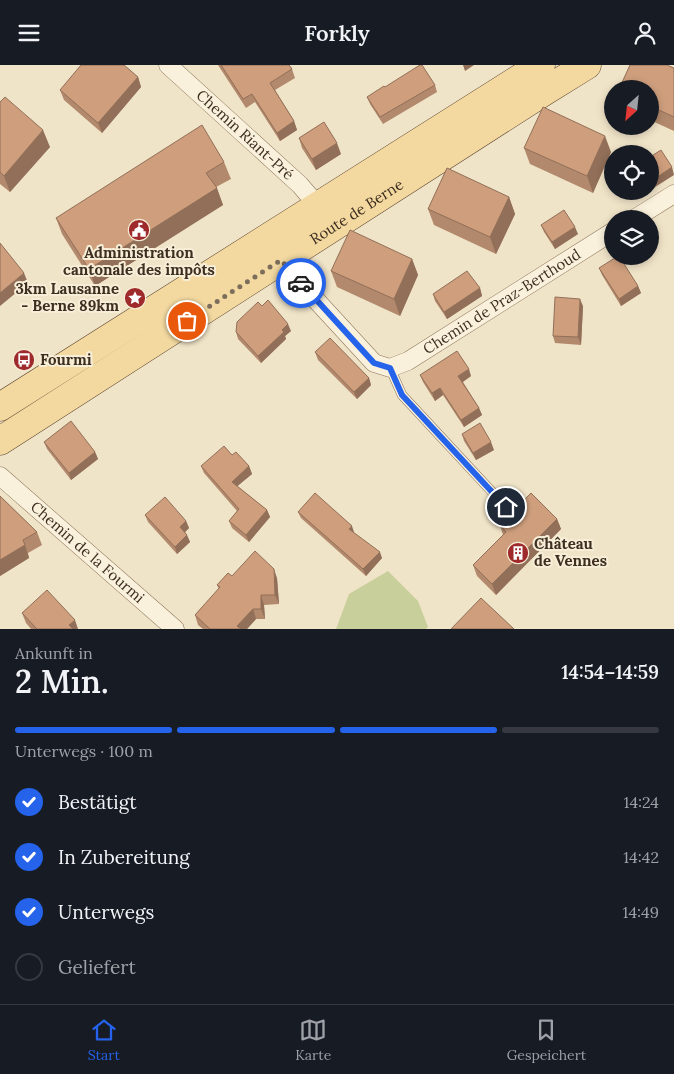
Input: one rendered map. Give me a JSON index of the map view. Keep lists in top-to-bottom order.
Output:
{
  "streets": {
    "main road": ["Route de Berne"],
    "street": ["Chemin Riant-Pré", "Chemin de Praz-Berthoud", "Chemin de la Fourmi"]
  },
  "crossings": [
    ["Chemin Riant-Pré", "Route de Berne"]
  ],
  "places": {
    "public building": ["Administration cantonale des impôts"],
    "place": ["3km Lausanne - Berne 89km"],
    "bus stop": ["Fourmi"],
    "building": ["Château de Vennes"]
  },
  "north": "bottom left",
  "page": {
    "header": "Forkly",
    "heading": ["2 Min.", "Ankunft in", "14:54–14:59"],
    "bar": "Unterwegs · 100 m",
    "list": [
      ["Bestätigt", "14:24"],
      ["In Zubereitung", "14:42"],
      ["Unterwegs", "14:49"],
      "Geliefert"
    ],
    "tabs": ["Start", "Karte", "Gespeichert"]
  }
}
